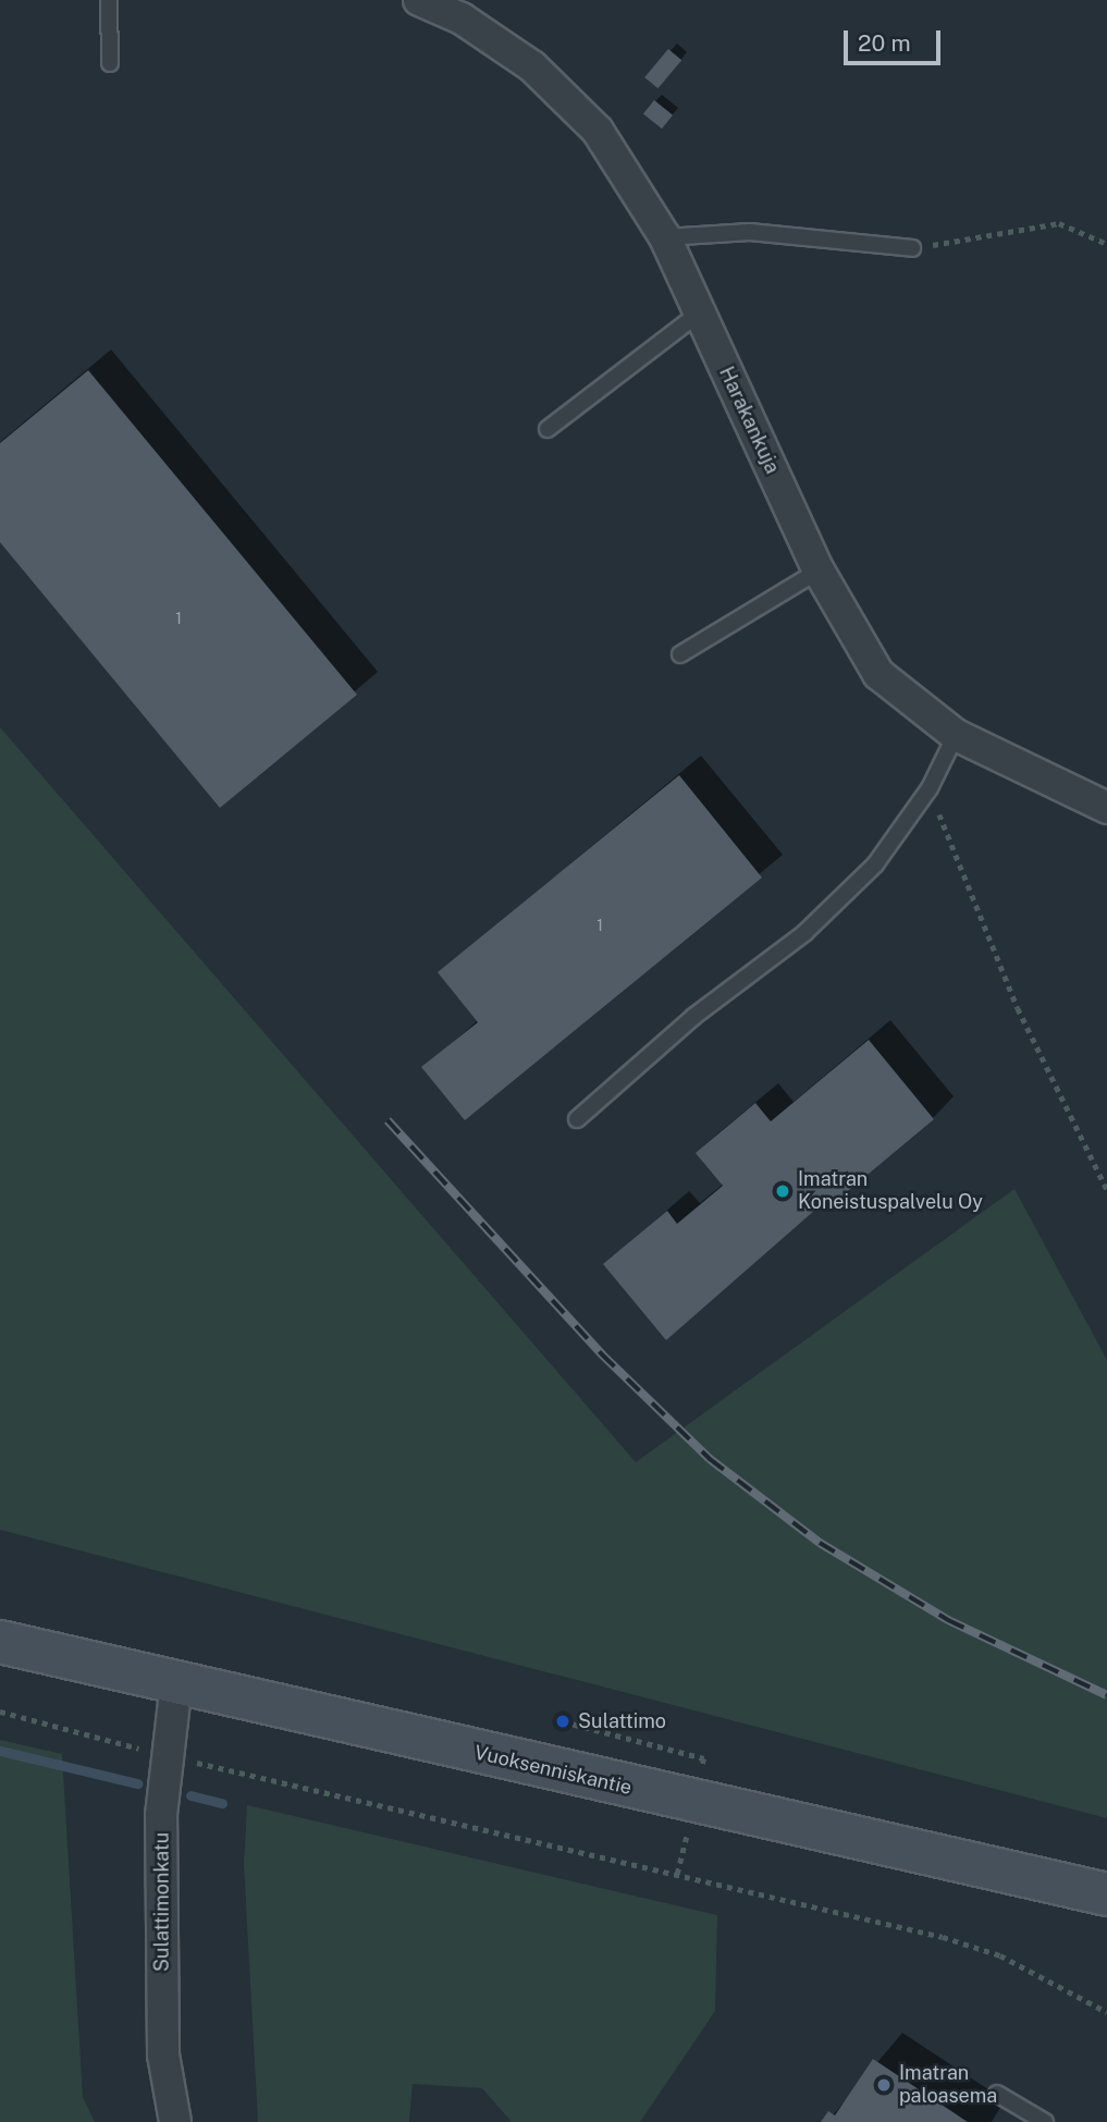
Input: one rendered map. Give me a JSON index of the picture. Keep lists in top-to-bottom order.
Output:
{
  "streets": {
    "street": ["Harakankuja", "Vuoksenniskantie", "Sulattimonkatu"]
  },
  "crossings": [
    ["Vuoksenniskantie", "Sulattimonkatu"]
  ],
  "places": ["Imatran Koneistuspalvelu Oy", "Sulattimo", "Imatran paloasema"],
  "house_numbers": ["1", "1"],
  "scale_bar": "20 m"
}
